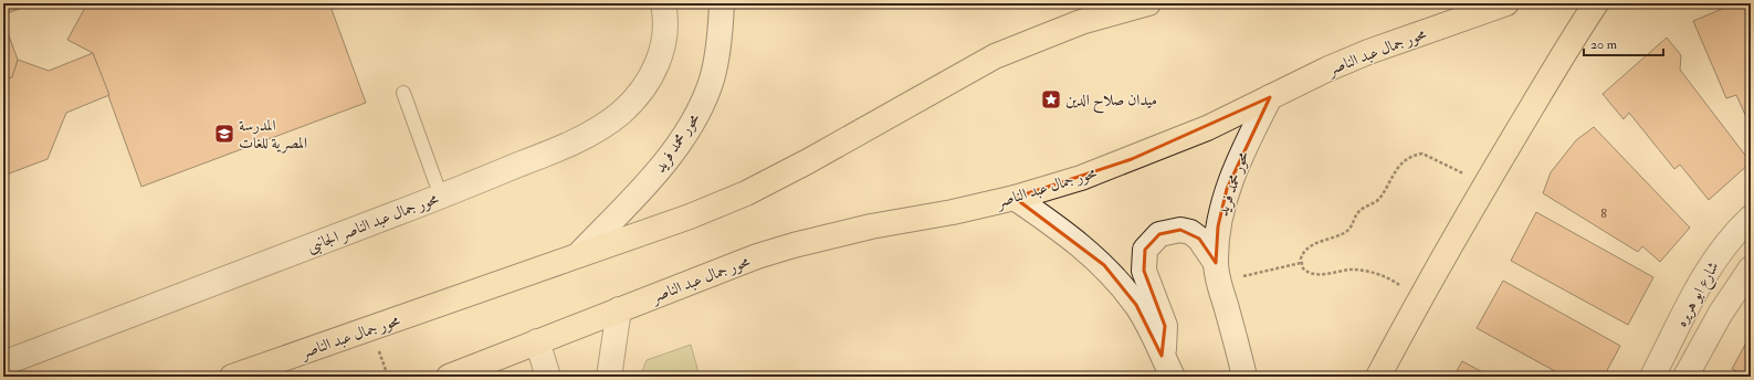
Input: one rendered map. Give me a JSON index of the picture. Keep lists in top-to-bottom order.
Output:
{
  "streets": {
    "main road": ["محور جمال عبد الناصر"],
    "street": ["محور محمد فريد", "محور جمال عبد الناصر الجانبى", "شارع ابو هريره"]
  },
  "crossings": [
    ["محور جمال عبد الناصر", "محور محمد فريد"]
  ],
  "places": {
    "place": ["ميدان صلاح الدين"],
    "school or university": ["المدرسة المصرية للغات"]
  },
  "house_numbers": ["8"],
  "scale_bar": "20 m"
}
